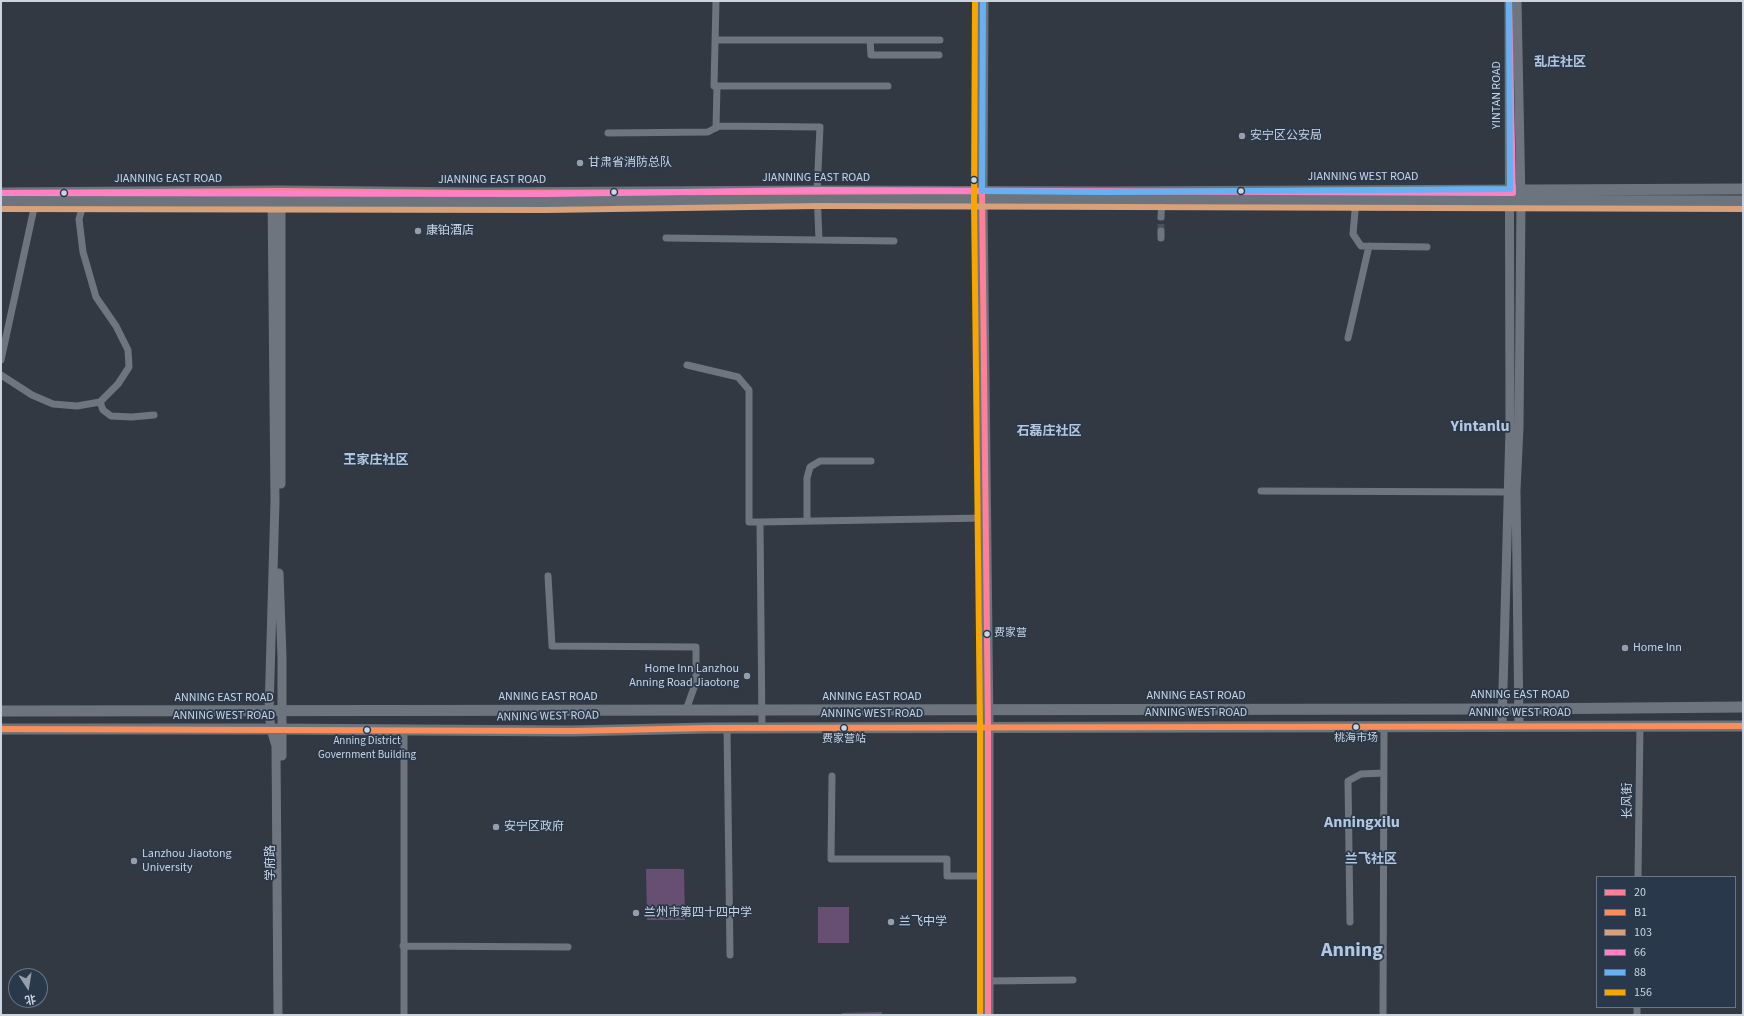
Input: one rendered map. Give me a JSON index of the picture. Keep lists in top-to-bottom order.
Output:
{
  "streets": {
    "main road": [
      "JIANNING WEST ROAD",
      "JIANNING EAST ROAD",
      "ANNING EAST ROAD",
      "ANNING WEST ROAD"
    ],
    "street": ["YINTAN ROAD", "长风街", "学府路"]
  },
  "crossings": [
    ["YINTAN ROAD", "JIANNING WEST ROAD"],
    ["JIANNING WEST ROAD", "JIANNING EAST ROAD"],
    ["JIANNING EAST ROAD", "学府路"],
    ["ANNING EAST ROAD", "学府路"],
    ["ANNING WEST ROAD", "长风街"],
    ["ANNING WEST ROAD", "学府路"]
  ],
  "districts": [
    "乱庄社区",
    "Yintanlu",
    "石磊庄社区",
    "王家庄社区",
    "Anningxilu",
    "兰飞社区",
    "Anning"
  ],
  "places": [
    "安宁区公安局",
    "甘肃省消防总队",
    "康铂酒店",
    "费家营",
    "Home Inn",
    "Home Inn Lanzhou Anning Road Jiaotong",
    "桃海市场",
    "费家营站",
    "Anning District Government Building",
    "安宁区政府",
    "Lanzhou Jiaotong University",
    "兰州市第四十四中学",
    "兰飞中学"
  ],
  "lines": [
    "transit line 66",
    "transit line 88",
    "transit line 156",
    "transit line 20",
    "transit line 103",
    "transit line B1"
  ],
  "legend": [
    "20",
    "B1",
    "103",
    "66",
    "88",
    "156"
  ],
  "north": "bottom"
}
